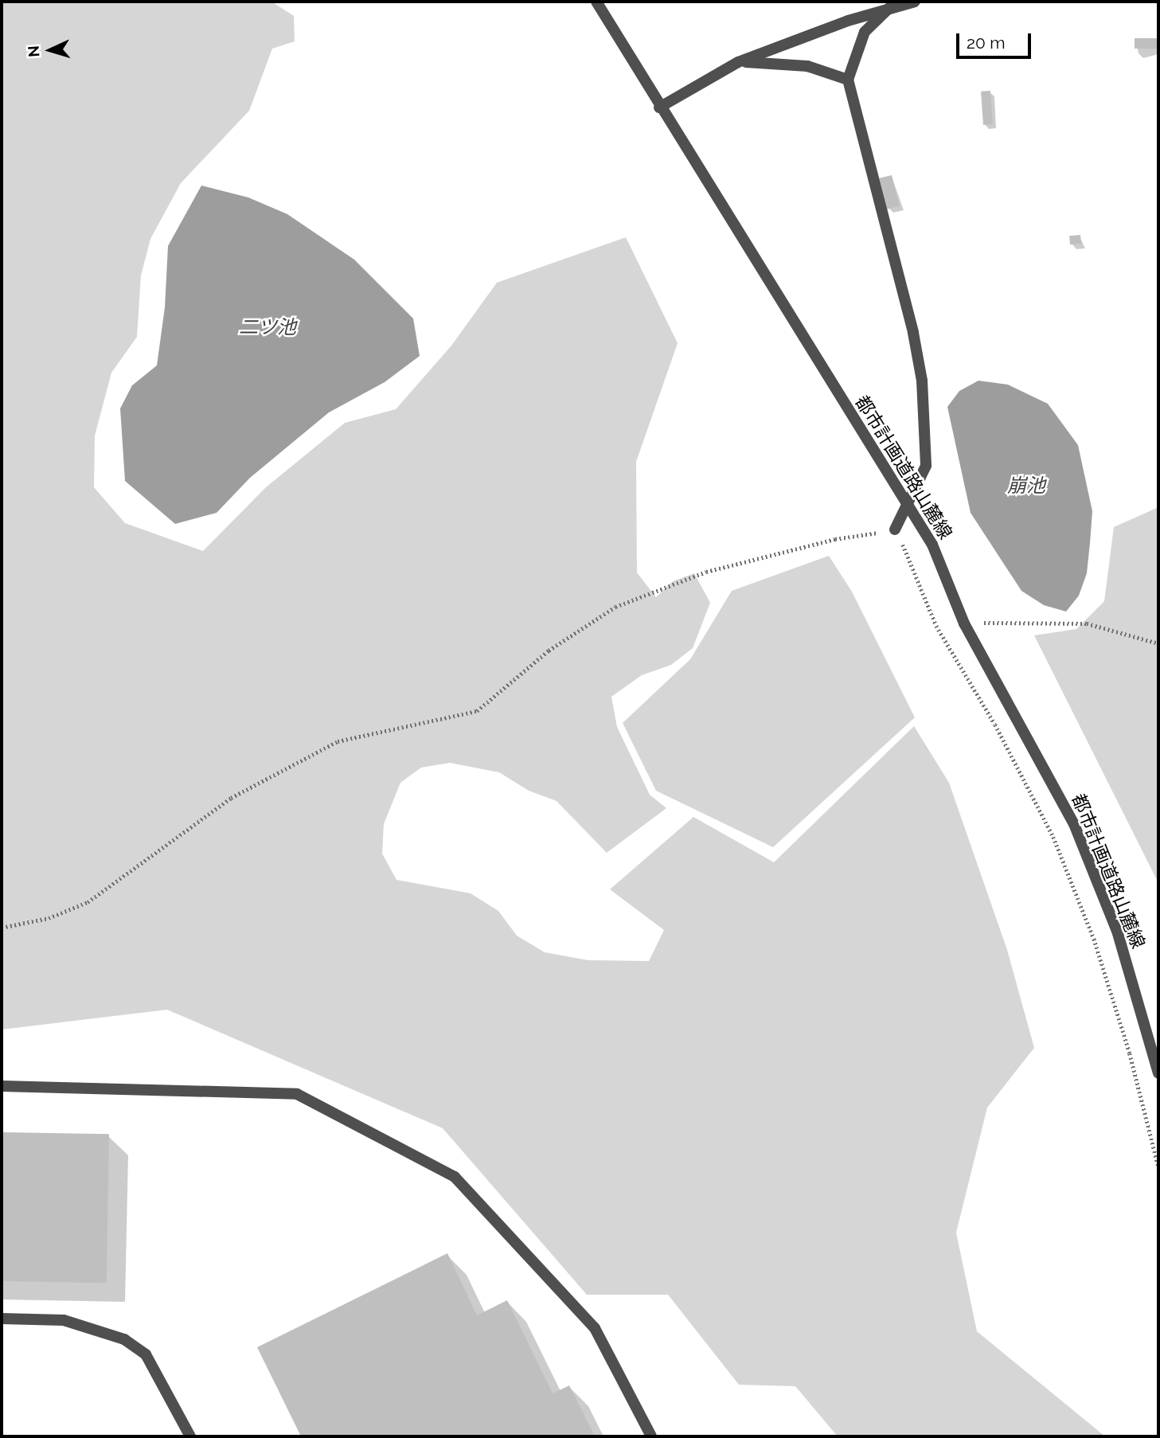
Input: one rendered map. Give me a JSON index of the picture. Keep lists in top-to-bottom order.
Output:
{
  "streets": {
    "street": ["都市計画道路山麓線"]
  },
  "water": ["二ツ池", "崩池"],
  "scale_bar": "20 m",
  "north": "left"
}
